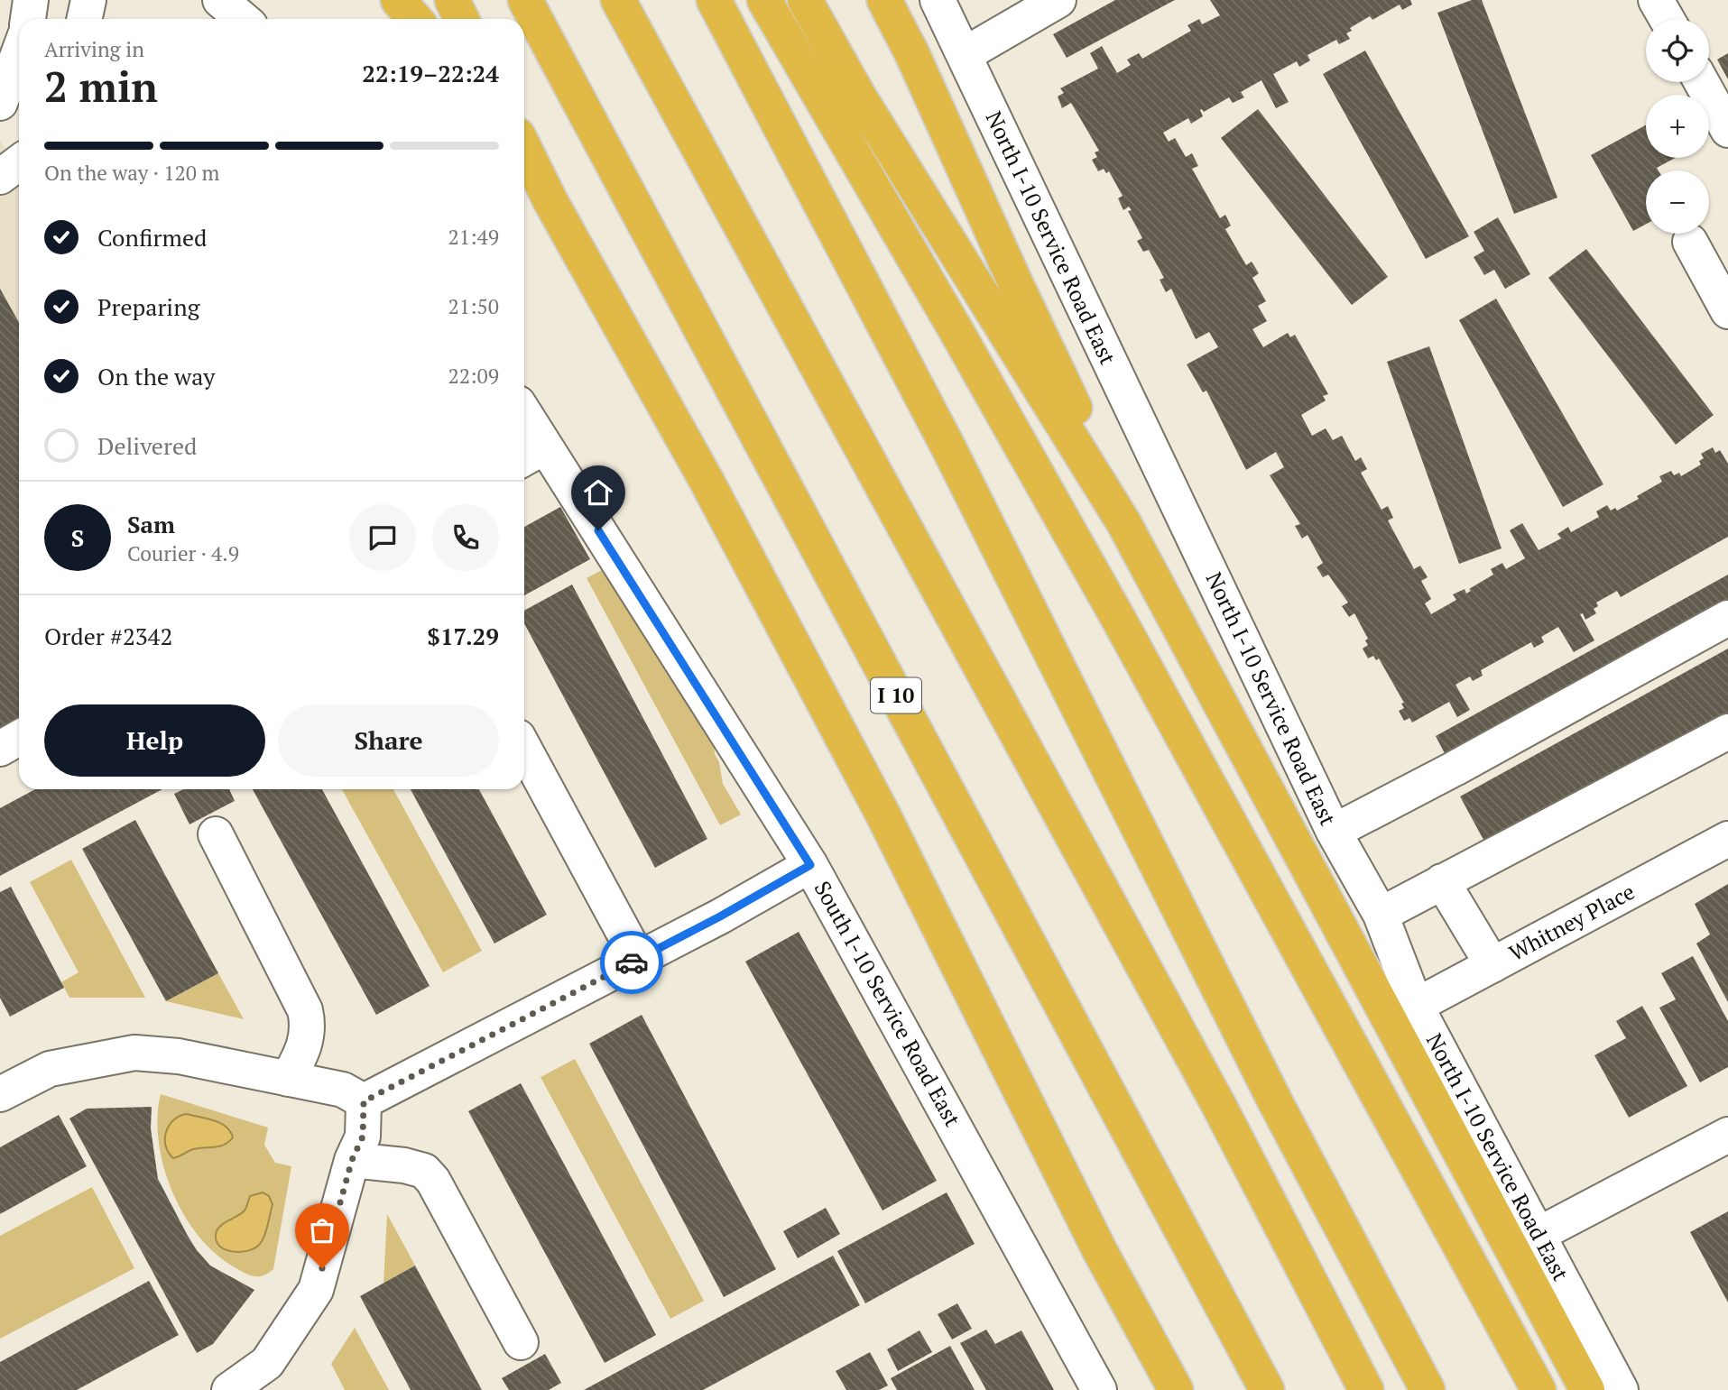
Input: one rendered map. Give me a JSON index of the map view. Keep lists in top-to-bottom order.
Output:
{
  "streets": {
    "highway": ["I 10"],
    "street": ["North I-10 Service Road East", "Whitney Place", "South I-10 Service Road East"]
  },
  "crossings": [
    ["North I-10 Service Road East", "Whitney Place"]
  ],
  "page": {
    "map_buttons": ["+", "−"],
    "heading": ["2 min", "Arriving in", "22:19–22:24"],
    "panel": [
      "Sam",
      "Courier · 4.9",
      "Order #2342",
      "$17.29"
    ],
    "bar": "On the way · 120 m",
    "list": [
      ["Confirmed", "21:49"],
      ["Preparing", "21:50"],
      ["On the way", "22:09"],
      "Delivered"
    ],
    "round": "S",
    "buttons": ["Help", "Share"]
  }
}
